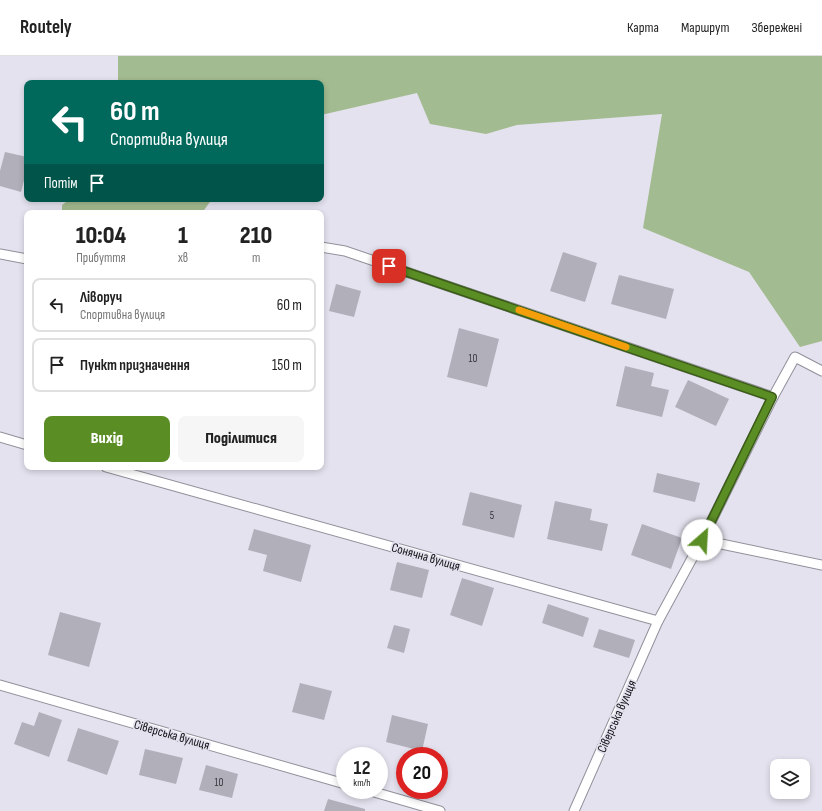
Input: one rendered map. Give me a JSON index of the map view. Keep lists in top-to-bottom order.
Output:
{
  "streets": {
    "lane": ["Сонячна вулиця", "Сіверська вулиця"]
  },
  "crossings": [
    ["Сонячна вулиця", "Сіверська вулиця"]
  ],
  "house_numbers": ["10", "5", "10"],
  "page": {
    "header": "Routely",
    "nav": ["Карта", "Маршрут", "Збережені"],
    "turn": ["60 m", "Спортивна вулиця"],
    "then": "Потім",
    "eta": [
      "10:04",
      "Прибуття",
      "1",
      "хв",
      "210",
      "m"
    ],
    "list": [
      {
        "name": "Ліворуч",
        "note": "Спортивна вулиця",
        "value": "60 m"
      },
      {
        "name": "Пункт призначення",
        "value": "150 m"
      }
    ],
    "buttons": ["Вихід", "Поділитися"],
    "speed": "12 km/h",
    "limit": "20"
  }
}
